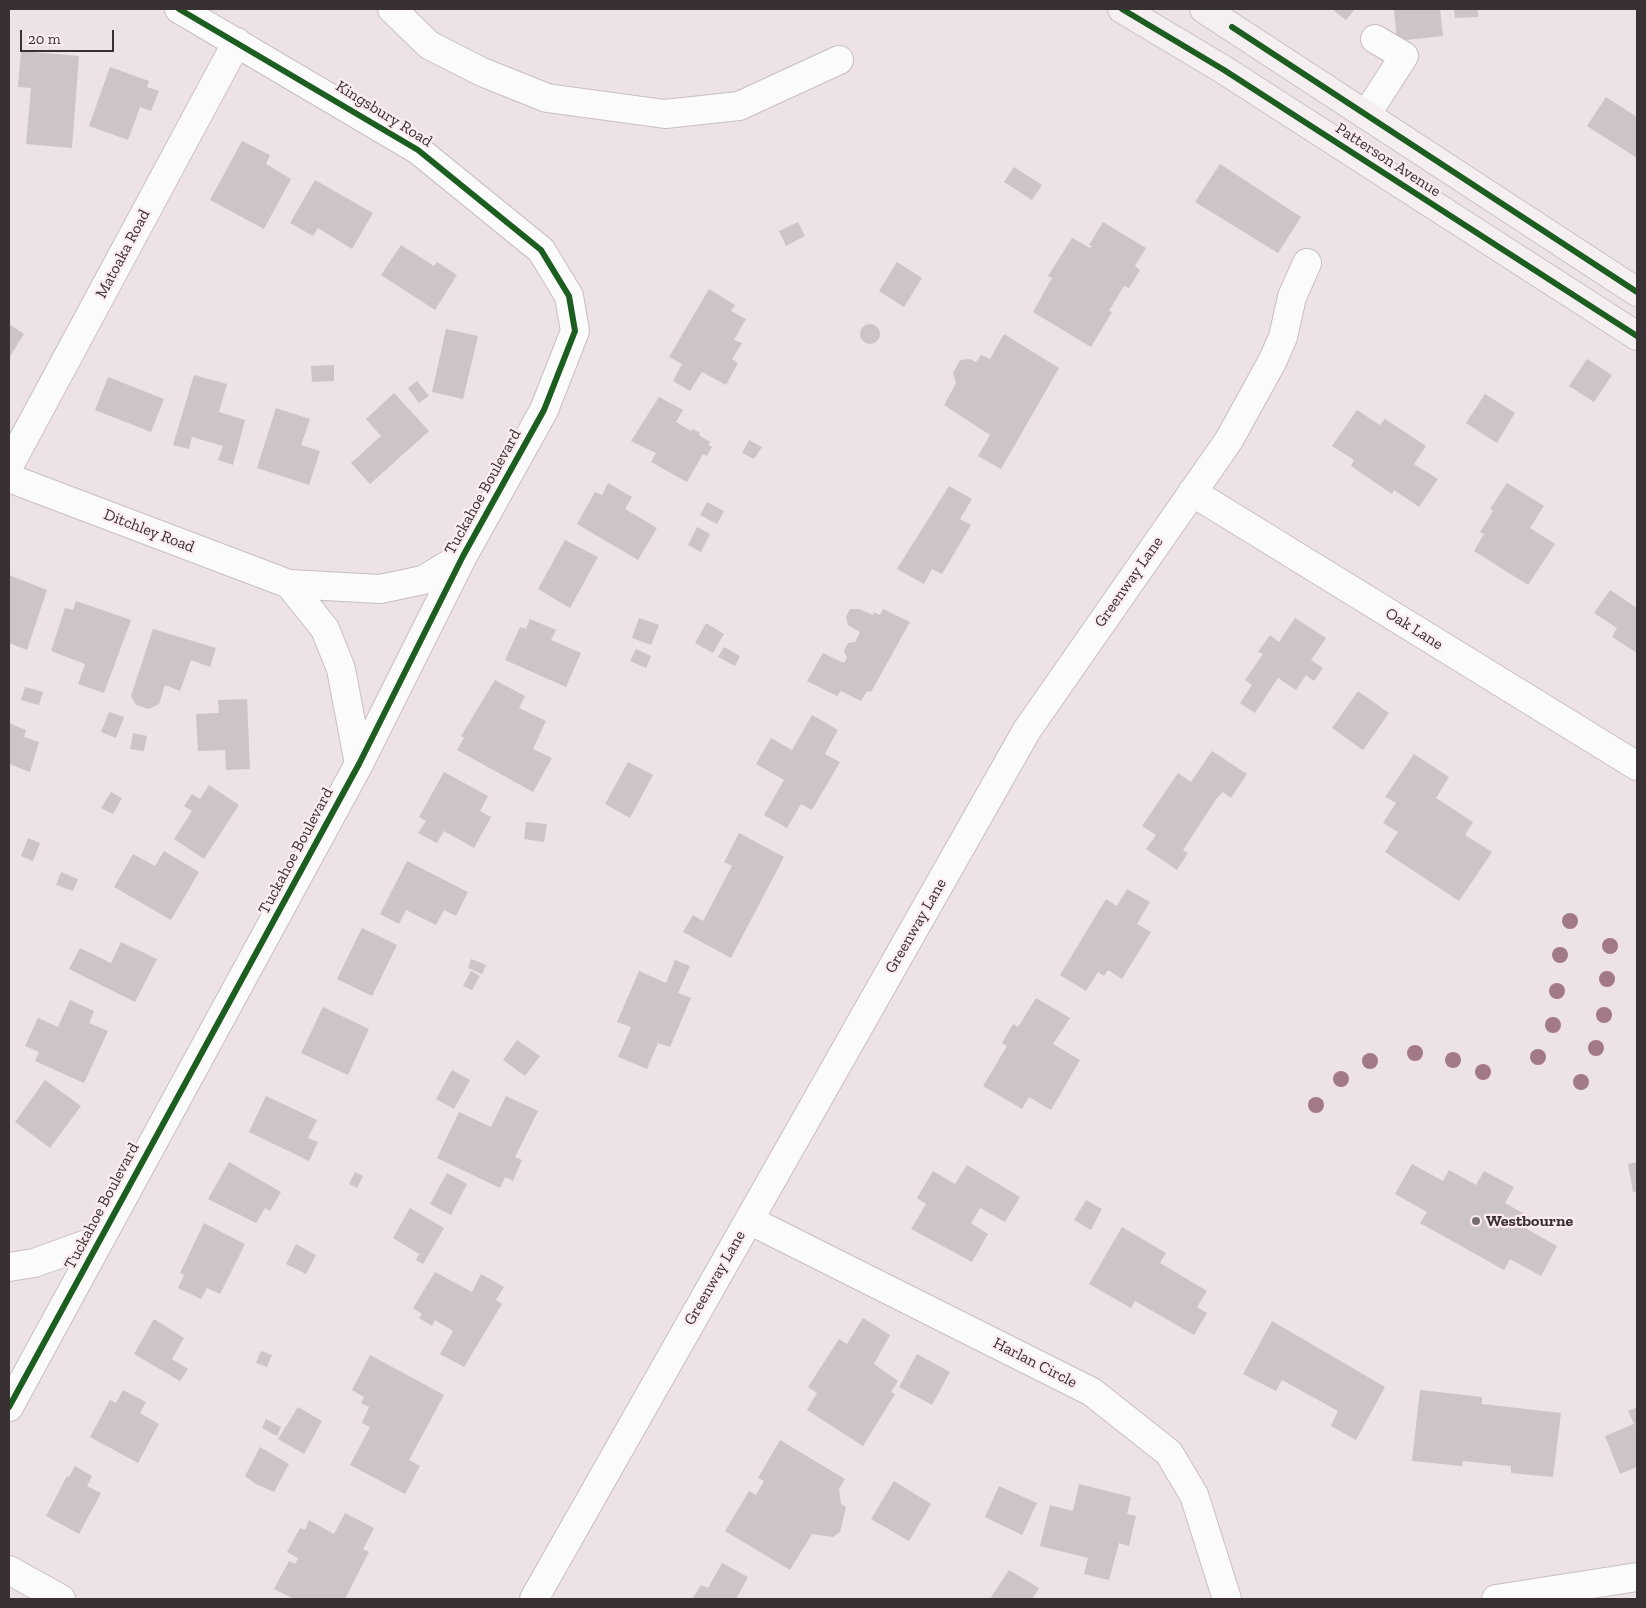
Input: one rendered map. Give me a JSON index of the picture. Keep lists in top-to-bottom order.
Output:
{
  "streets": {
    "main road": ["Patterson Avenue"],
    "street": [
      "Kingsbury Road",
      "Matoaka Road",
      "Tuckahoe Boulevard",
      "Ditchley Road",
      "Greenway Lane",
      "Oak Lane",
      "Harlan Circle"
    ]
  },
  "crossings": [
    ["Kingsbury Road", "Matoaka Road"],
    ["Kingsbury Road", "Tuckahoe Boulevard"],
    ["Tuckahoe Boulevard", "Ditchley Road"],
    ["Greenway Lane", "Oak Lane"],
    ["Greenway Lane", "Harlan Circle"]
  ],
  "places": ["Westbourne"],
  "scale_bar": "20 m"
}
